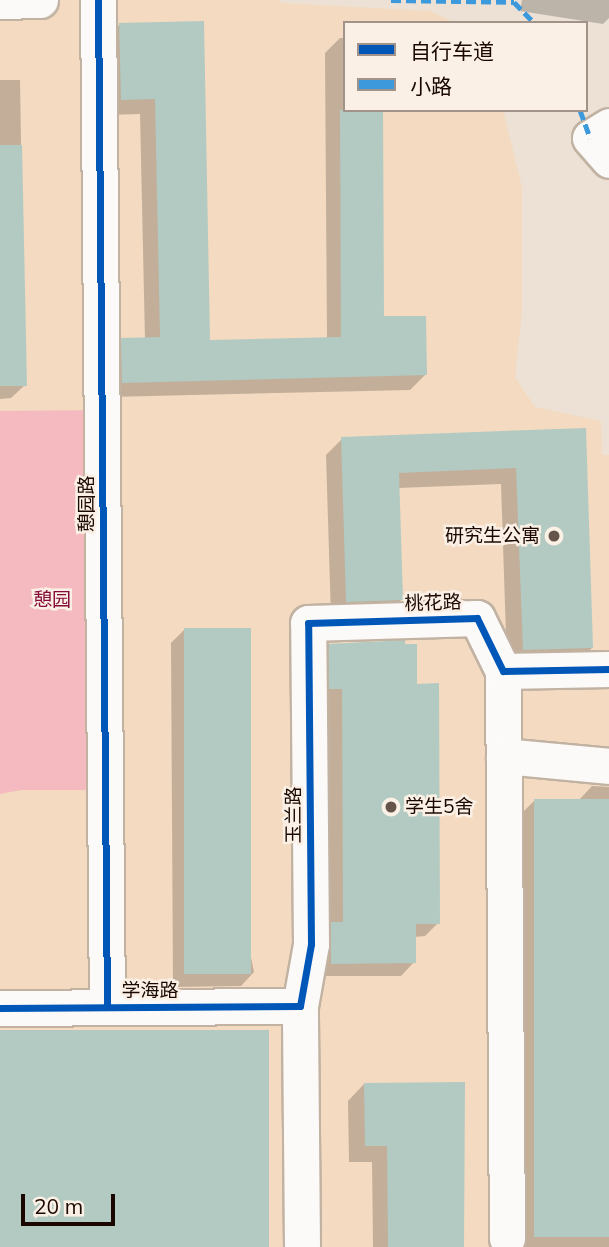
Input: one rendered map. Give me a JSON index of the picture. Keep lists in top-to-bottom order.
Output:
{
  "streets": {
    "street": [
      "憩园路",
      "桃花路",
      "玉兰路",
      "学海路"
    ]
  },
  "crossings": [
    ["憩园路", "学海路"],
    ["桃花路", "玉兰路"],
    ["玉兰路", "学海路"]
  ],
  "parks": ["憩园"],
  "places": ["研究生公寓", "学生5舍"],
  "legend": ["自行车道", "小路"],
  "scale_bar": "20 m"
}
